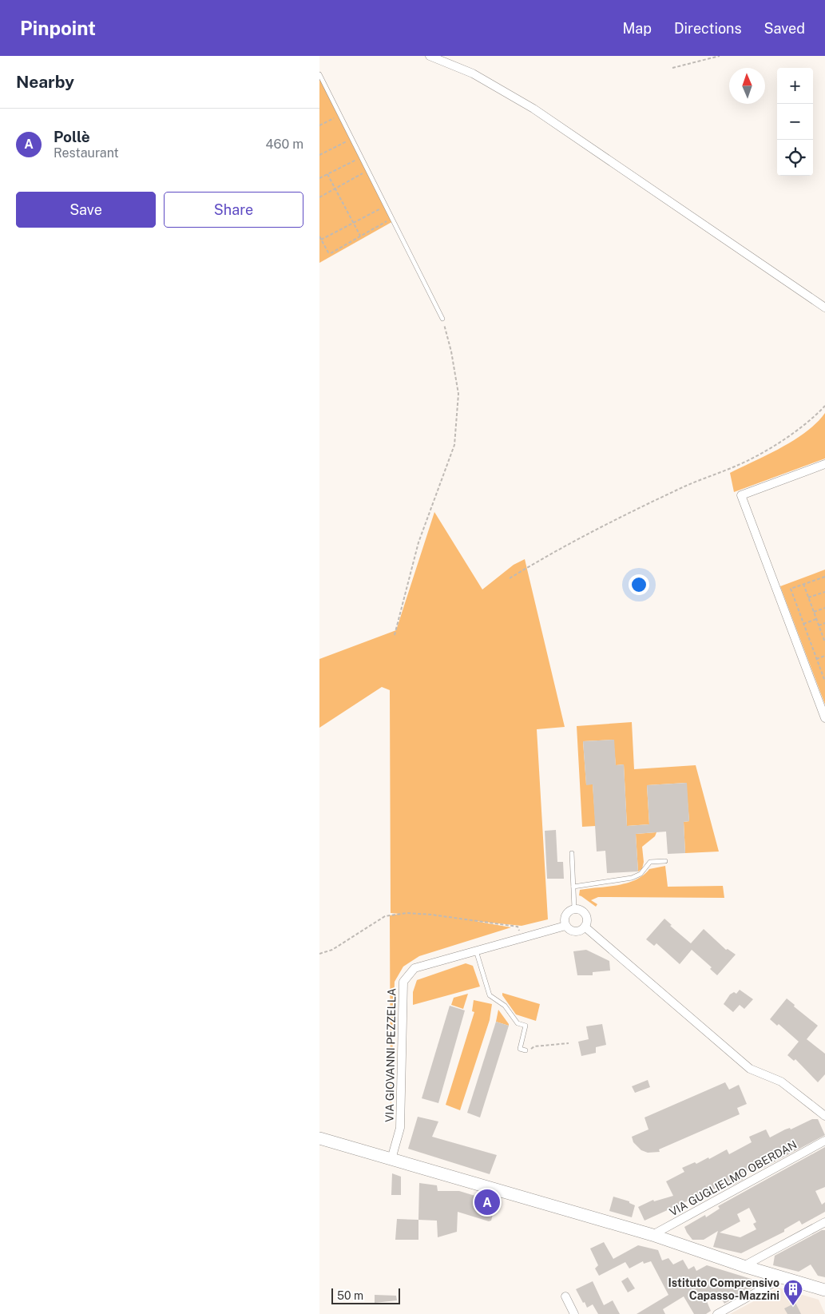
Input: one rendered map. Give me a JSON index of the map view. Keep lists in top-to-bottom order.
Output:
{
  "streets": {
    "street": ["VIA GIOVANNI PEZZELLA", "VIA GUGLIELMO OBERDAN"]
  },
  "places": {
    "building": ["Istituto Comprensivo Capasso-Mazzini"]
  },
  "scale_bar": "50 m",
  "north": "top",
  "page": {
    "header": "Pinpoint",
    "nav": ["Map", "Directions", "Saved"],
    "heading": "Nearby",
    "map_buttons": ["+", "−"],
    "list": [
      {
        "mark": "A",
        "name": "Pollè",
        "note": "Restaurant",
        "value": "460 m"
      }
    ],
    "buttons": ["Save", "Share"],
    "pins": "A",
    "scale": "50 m"
  }
}
